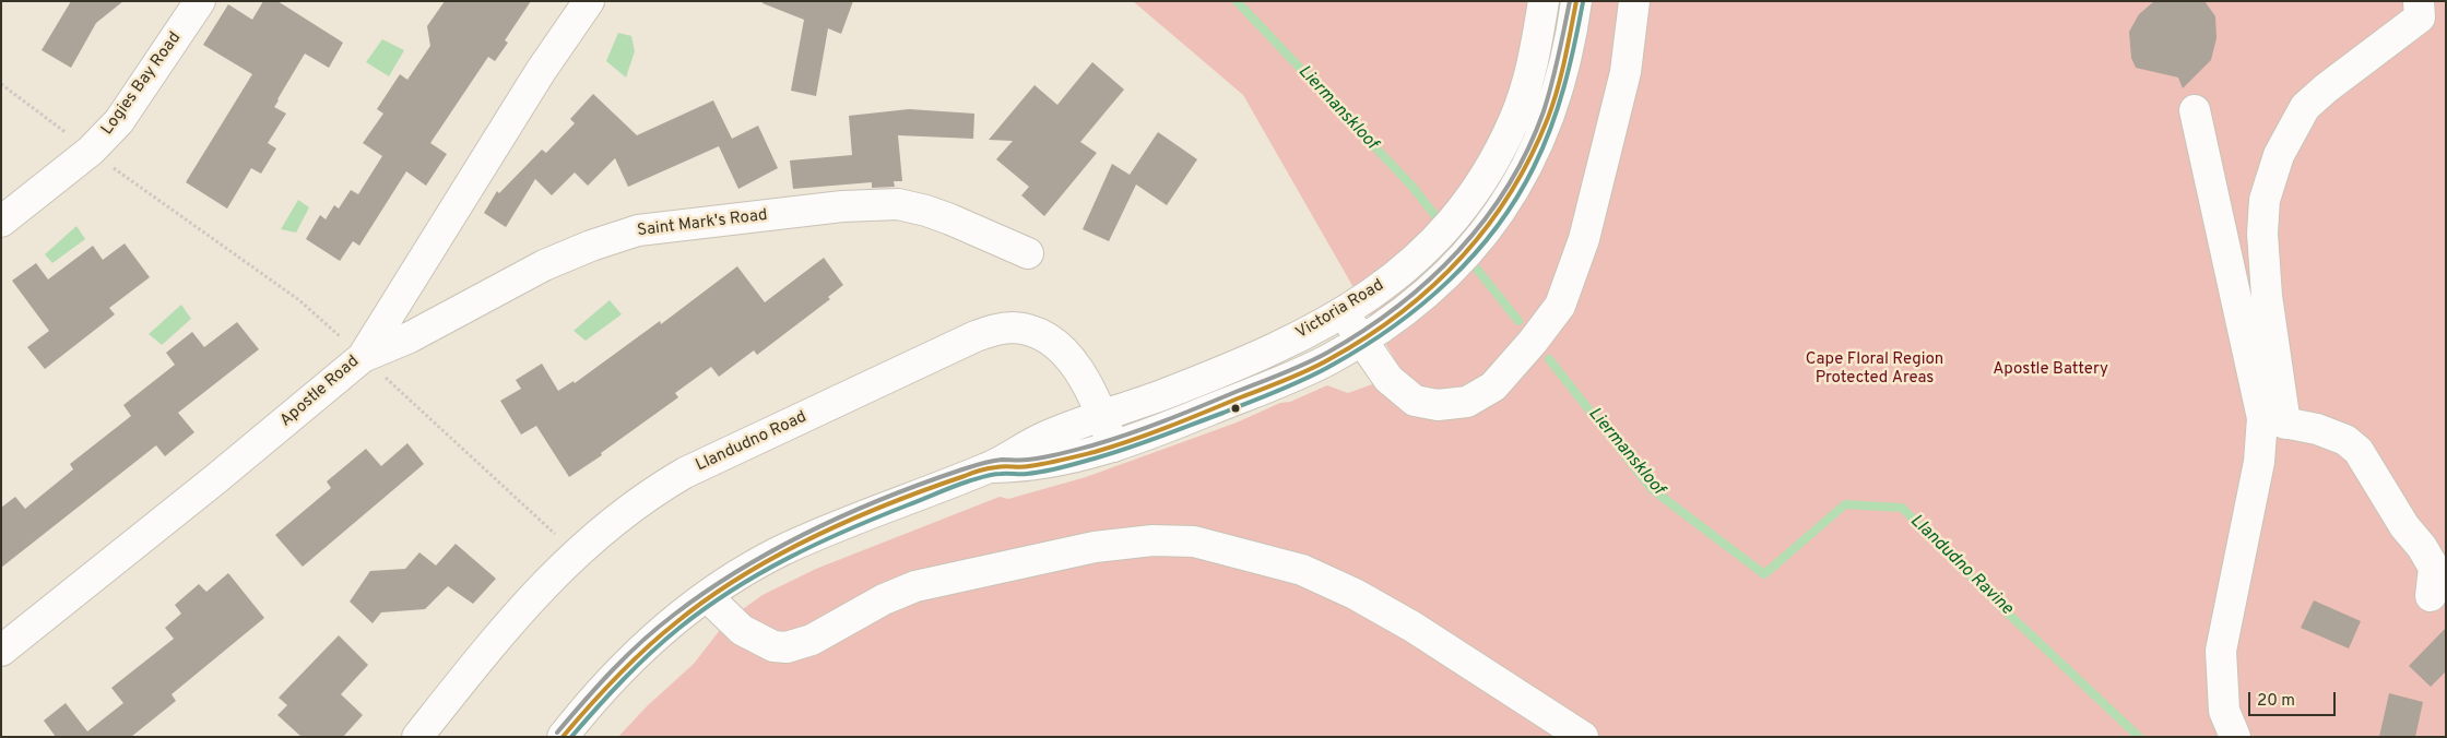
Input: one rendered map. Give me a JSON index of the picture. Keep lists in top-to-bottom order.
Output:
{
  "streets": {
    "street": [
      "Logies Bay Road",
      "Saint Mark's Road",
      "Victoria Road",
      "Apostle Road",
      "Llandudno Road"
    ]
  },
  "crossings": [
    ["Saint Mark's Road", "Apostle Road"],
    ["Victoria Road", "Llandudno Road"]
  ],
  "water": ["Liermanskloof", "Llandudno Ravine"],
  "parks": ["Cape Floral Region Protected Areas", "Apostle Battery"],
  "scale_bar": "20 m"
}
